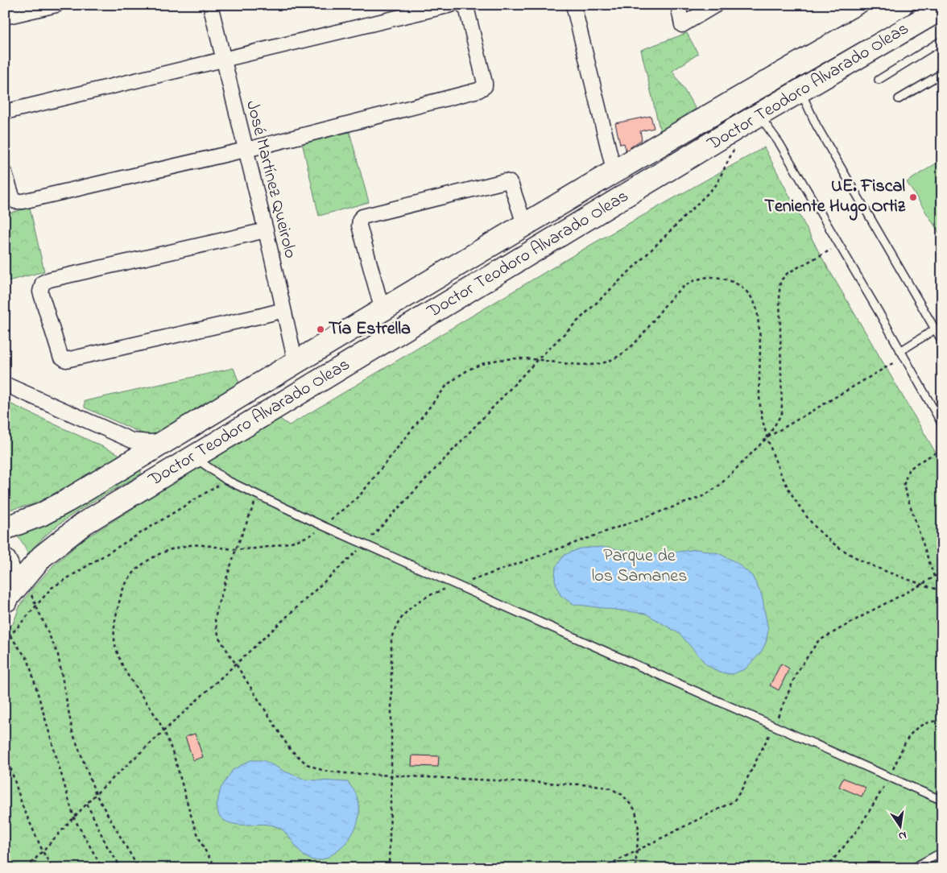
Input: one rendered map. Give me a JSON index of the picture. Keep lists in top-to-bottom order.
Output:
{
  "streets": {
    "main road": ["Doctor Teodoro Alvarado Oleas"],
    "street": ["José Martínez Queirolo"]
  },
  "crossings": [
    ["Doctor Teodoro Alvarado Oleas", "José Martínez Queirolo"]
  ],
  "parks": ["Parque de los Samanes"],
  "places": ["UE. Fiscal Teniente Hugo Ortiz", "Tía Estrella"],
  "north": "bottom"
}
